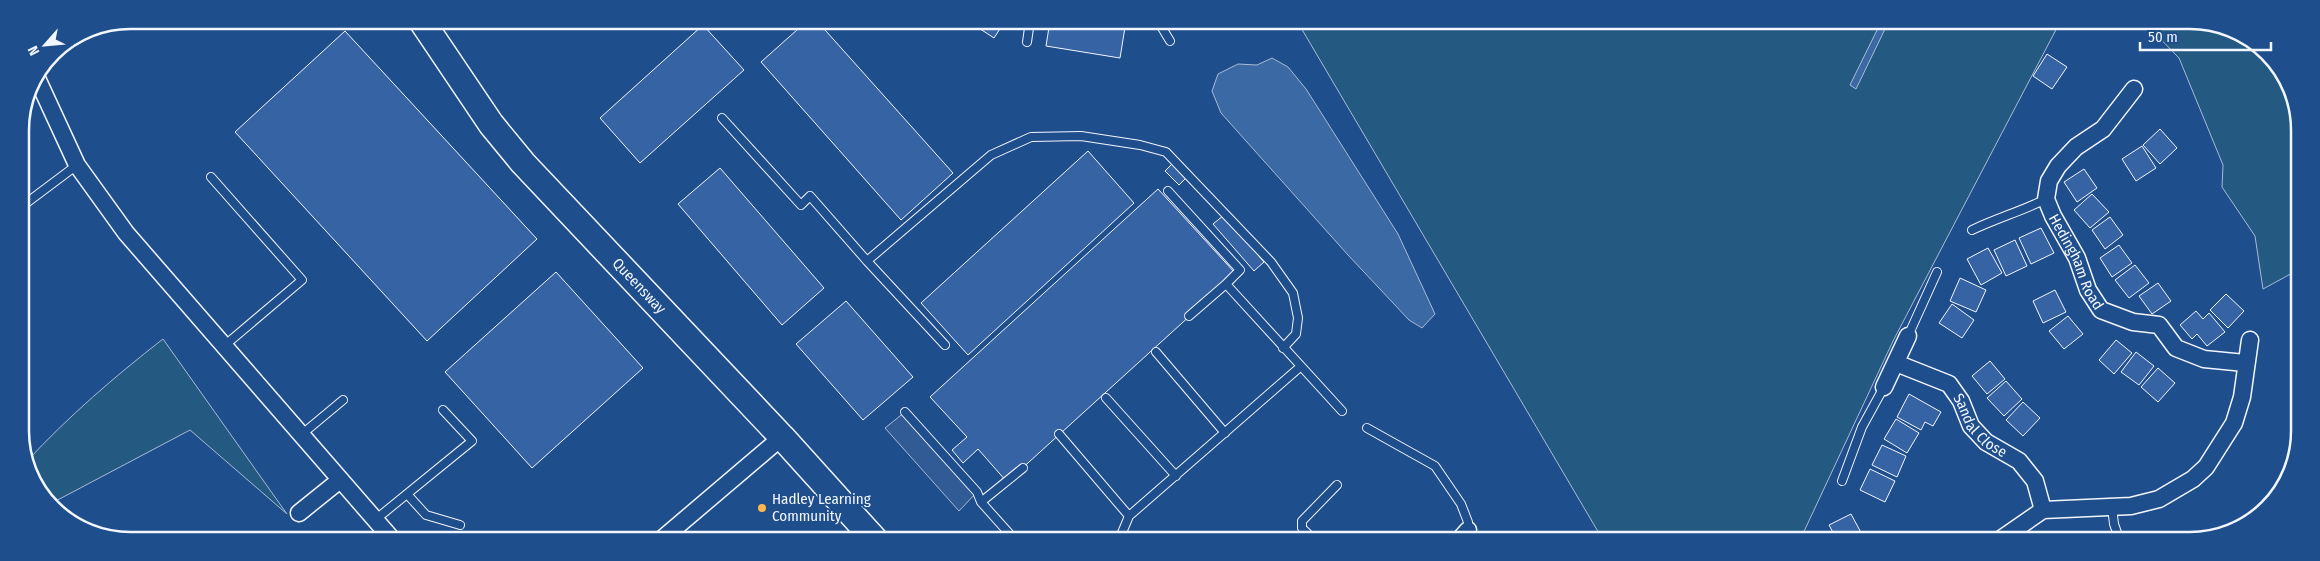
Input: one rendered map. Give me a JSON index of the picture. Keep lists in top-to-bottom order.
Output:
{
  "streets": {
    "main road": ["Queensway"],
    "street": ["Hedingham Road", "Sandal Close"]
  },
  "places": ["Hadley Learning Community"],
  "scale_bar": "50 m",
  "north": "bottom left"
}
